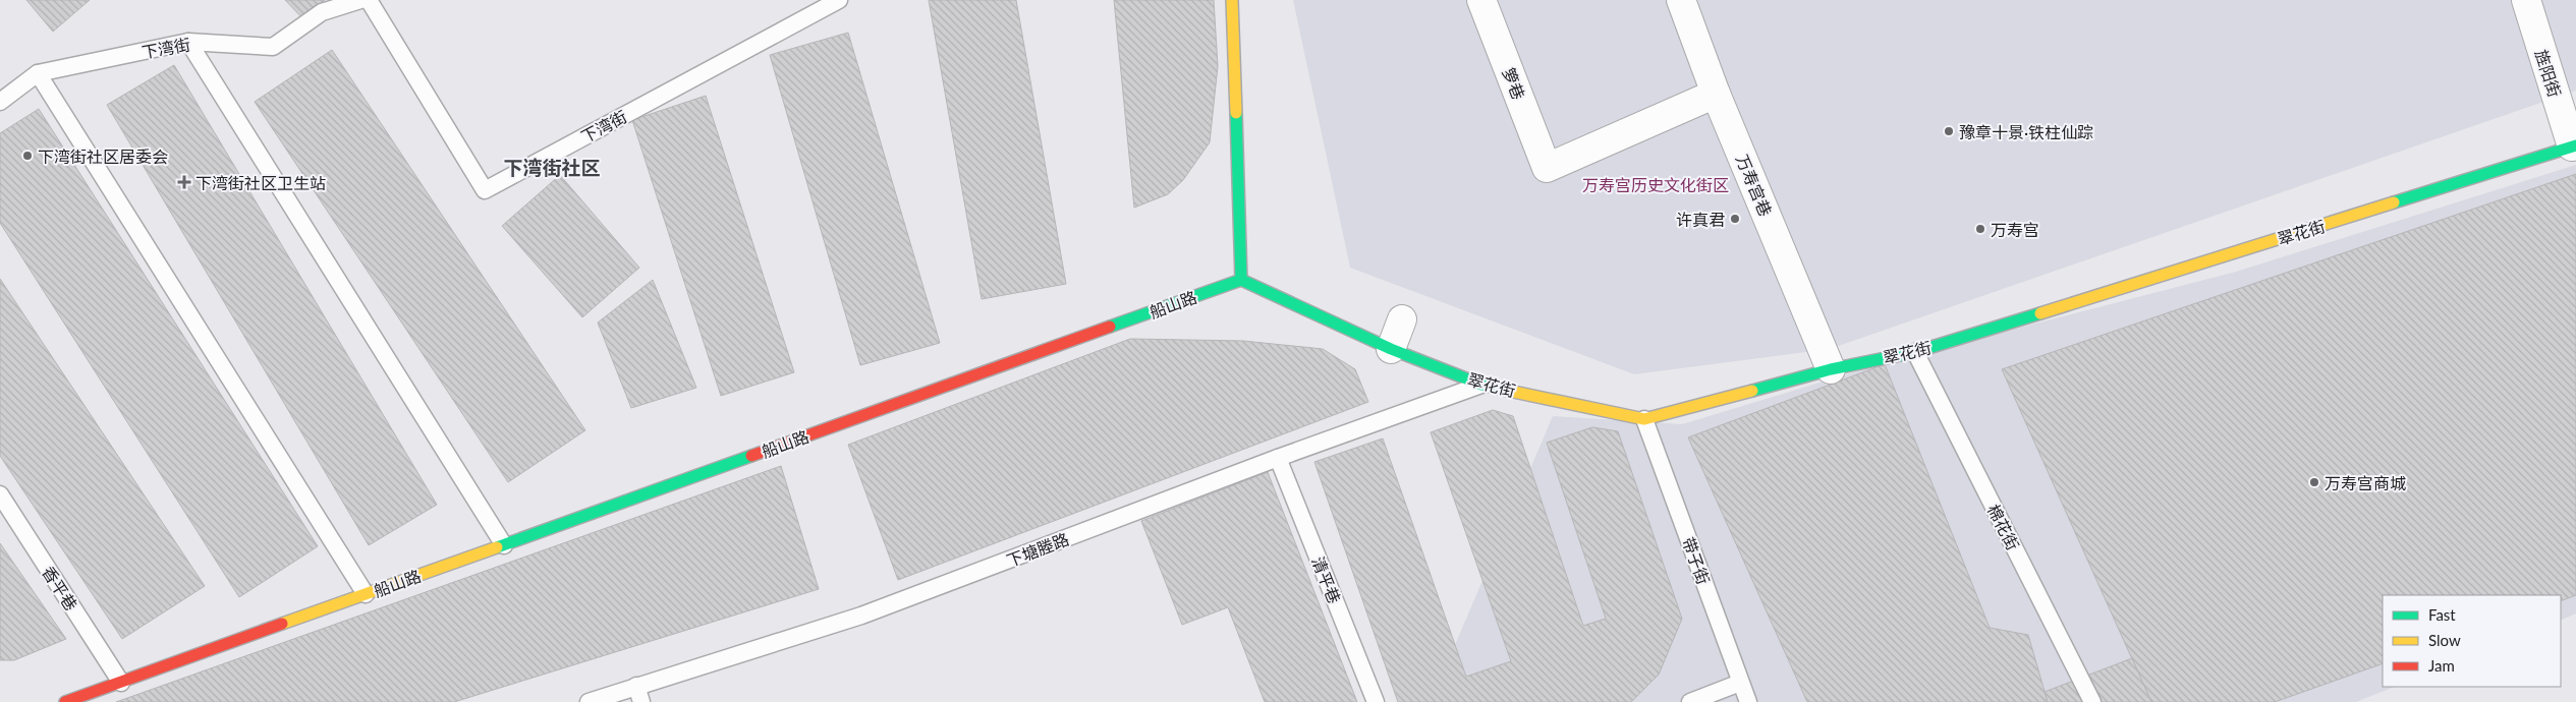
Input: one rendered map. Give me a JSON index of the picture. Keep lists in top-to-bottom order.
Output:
{
  "streets": {
    "street": [
      "旌阳街",
      "箩巷",
      "万寿宫巷",
      "翠花街",
      "船山路"
    ],
    "lane": [
      "下湾街",
      "棉花街",
      "下塘塍路",
      "带子街",
      "清平巷",
      "香平巷"
    ]
  },
  "crossings": [
    ["旌阳街", "翠花街"],
    ["箩巷", "万寿宫巷"],
    ["万寿宫巷", "翠花街"],
    ["翠花街", "船山路"],
    ["翠花街", "棉花街"],
    ["翠花街", "下塘塍路"],
    ["翠花街", "带子街"],
    ["船山路", "香平巷"],
    ["下塘塍路", "清平巷"]
  ],
  "districts": ["下湾街社区"],
  "parks": ["万寿宫历史文化街区"],
  "places": {
    "other": [
      "豫章十景·铁柱仙踪",
      "下湾街社区居委会",
      "许真君",
      "万寿宫",
      "万寿宫商城"
    ],
    "health": ["下湾街社区卫生站"]
  },
  "legend": ["Fast", "Slow", "Jam"]
}
